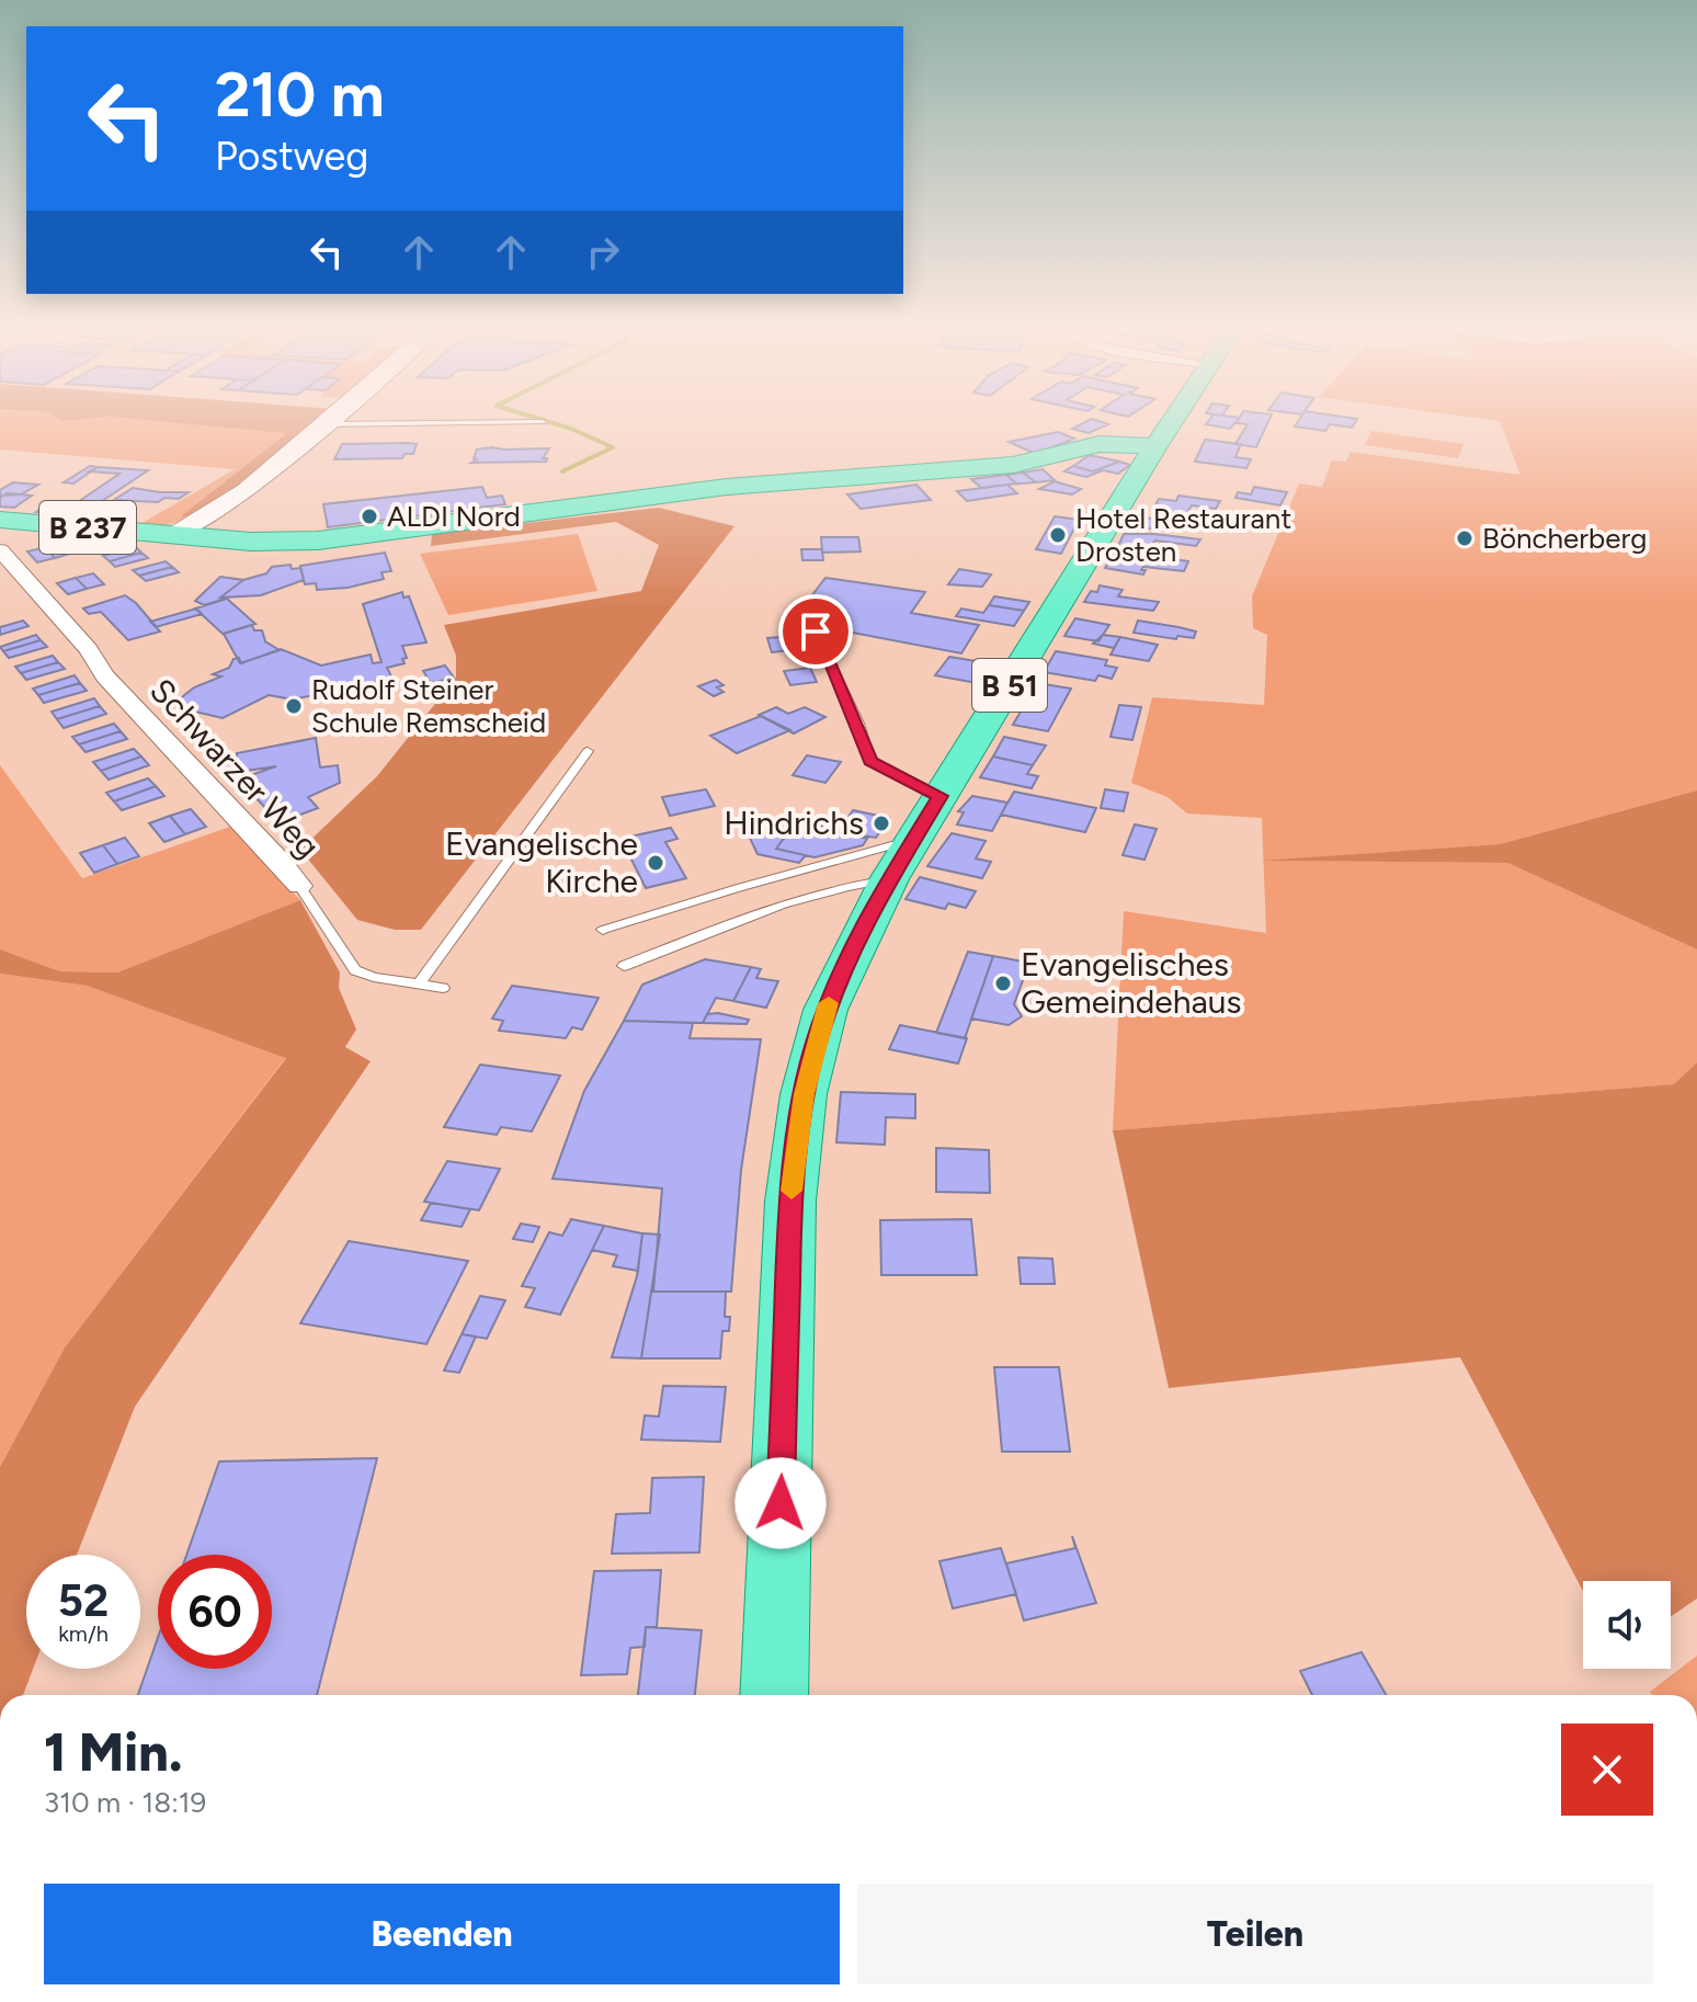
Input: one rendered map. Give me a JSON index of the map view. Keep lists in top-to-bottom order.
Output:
{
  "streets": {
    "main road": ["B 237", "B 51"],
    "street": ["Schwarzer Weg"]
  },
  "crossings": [
    ["B 237", "B 51"]
  ],
  "places": [
    "ALDI Nord",
    "Hotel Restaurant Drosten",
    "Böncherberg",
    "Rudolf Steiner Schule Remscheid",
    "Hindrichs",
    "Evangelische Kirche",
    "Evangelisches Gemeindehaus"
  ],
  "page": {
    "turn": ["210 m", "Postweg"],
    "speed": "52 km/h",
    "limit": "60",
    "heading": ["1 Min.", "310 m · 18:19"],
    "buttons": ["Beenden", "Teilen"]
  }
}
